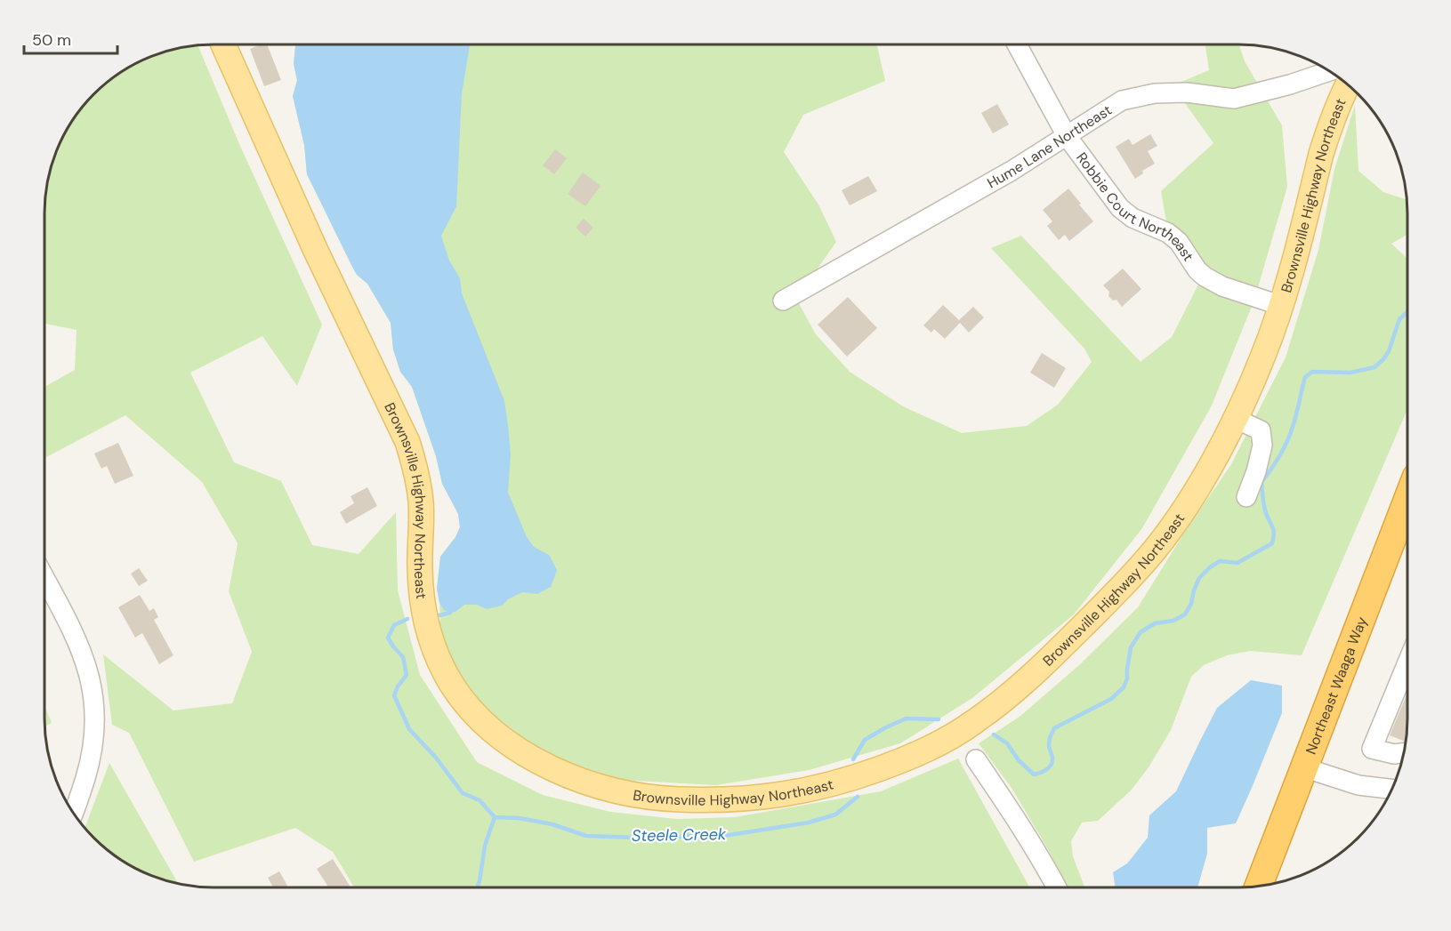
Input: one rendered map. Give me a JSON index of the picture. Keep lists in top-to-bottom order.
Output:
{
  "streets": {
    "highway": ["Northeast Waaga Way"],
    "main road": ["Brownsville Highway Northeast"],
    "street": ["Hume Lane Northeast", "Robbie Court Northeast"]
  },
  "crossings": [
    ["Hume Lane Northeast", "Robbie Court Northeast"],
    ["Brownsville Highway Northeast", "Robbie Court Northeast"]
  ],
  "water": ["Steele Creek"],
  "scale_bar": "50 m"
}
